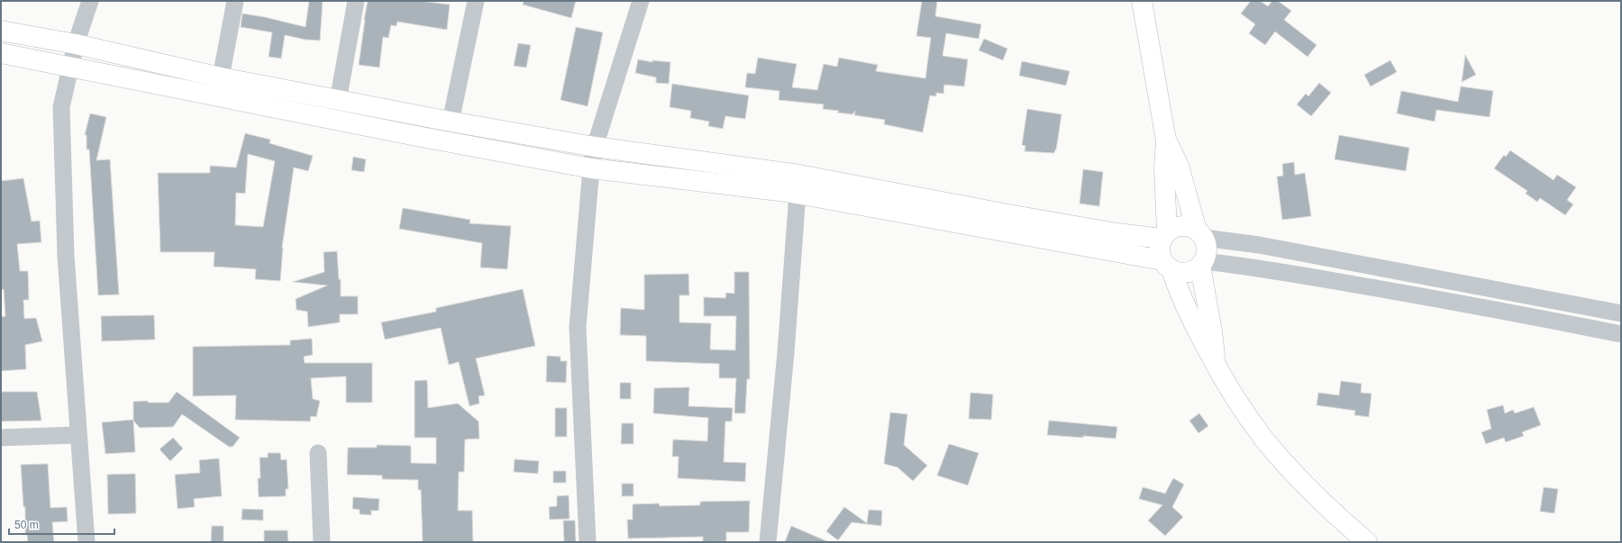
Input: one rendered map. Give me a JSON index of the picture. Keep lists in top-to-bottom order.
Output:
{
  "scale_bar": "50 m"
}
